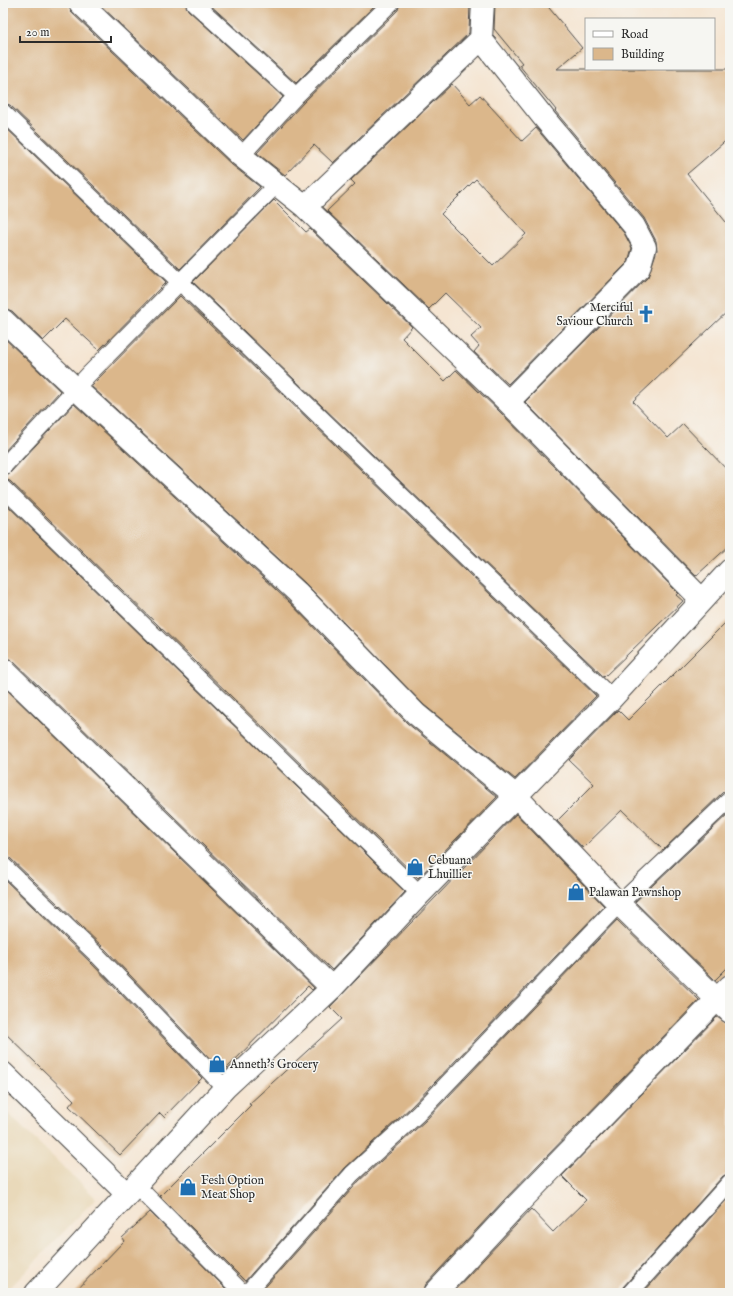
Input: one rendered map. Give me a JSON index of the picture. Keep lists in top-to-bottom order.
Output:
{
  "places": {
    "church": ["Merciful Saviour Church"],
    "shop": [
      "Cebuana Lhuillier",
      "Palawan Pawnshop",
      "Anneth's Grocery",
      "Fesh Option Meat Shop"
    ]
  },
  "legend": ["Road", "Building"],
  "scale_bar": "20 m"
}
